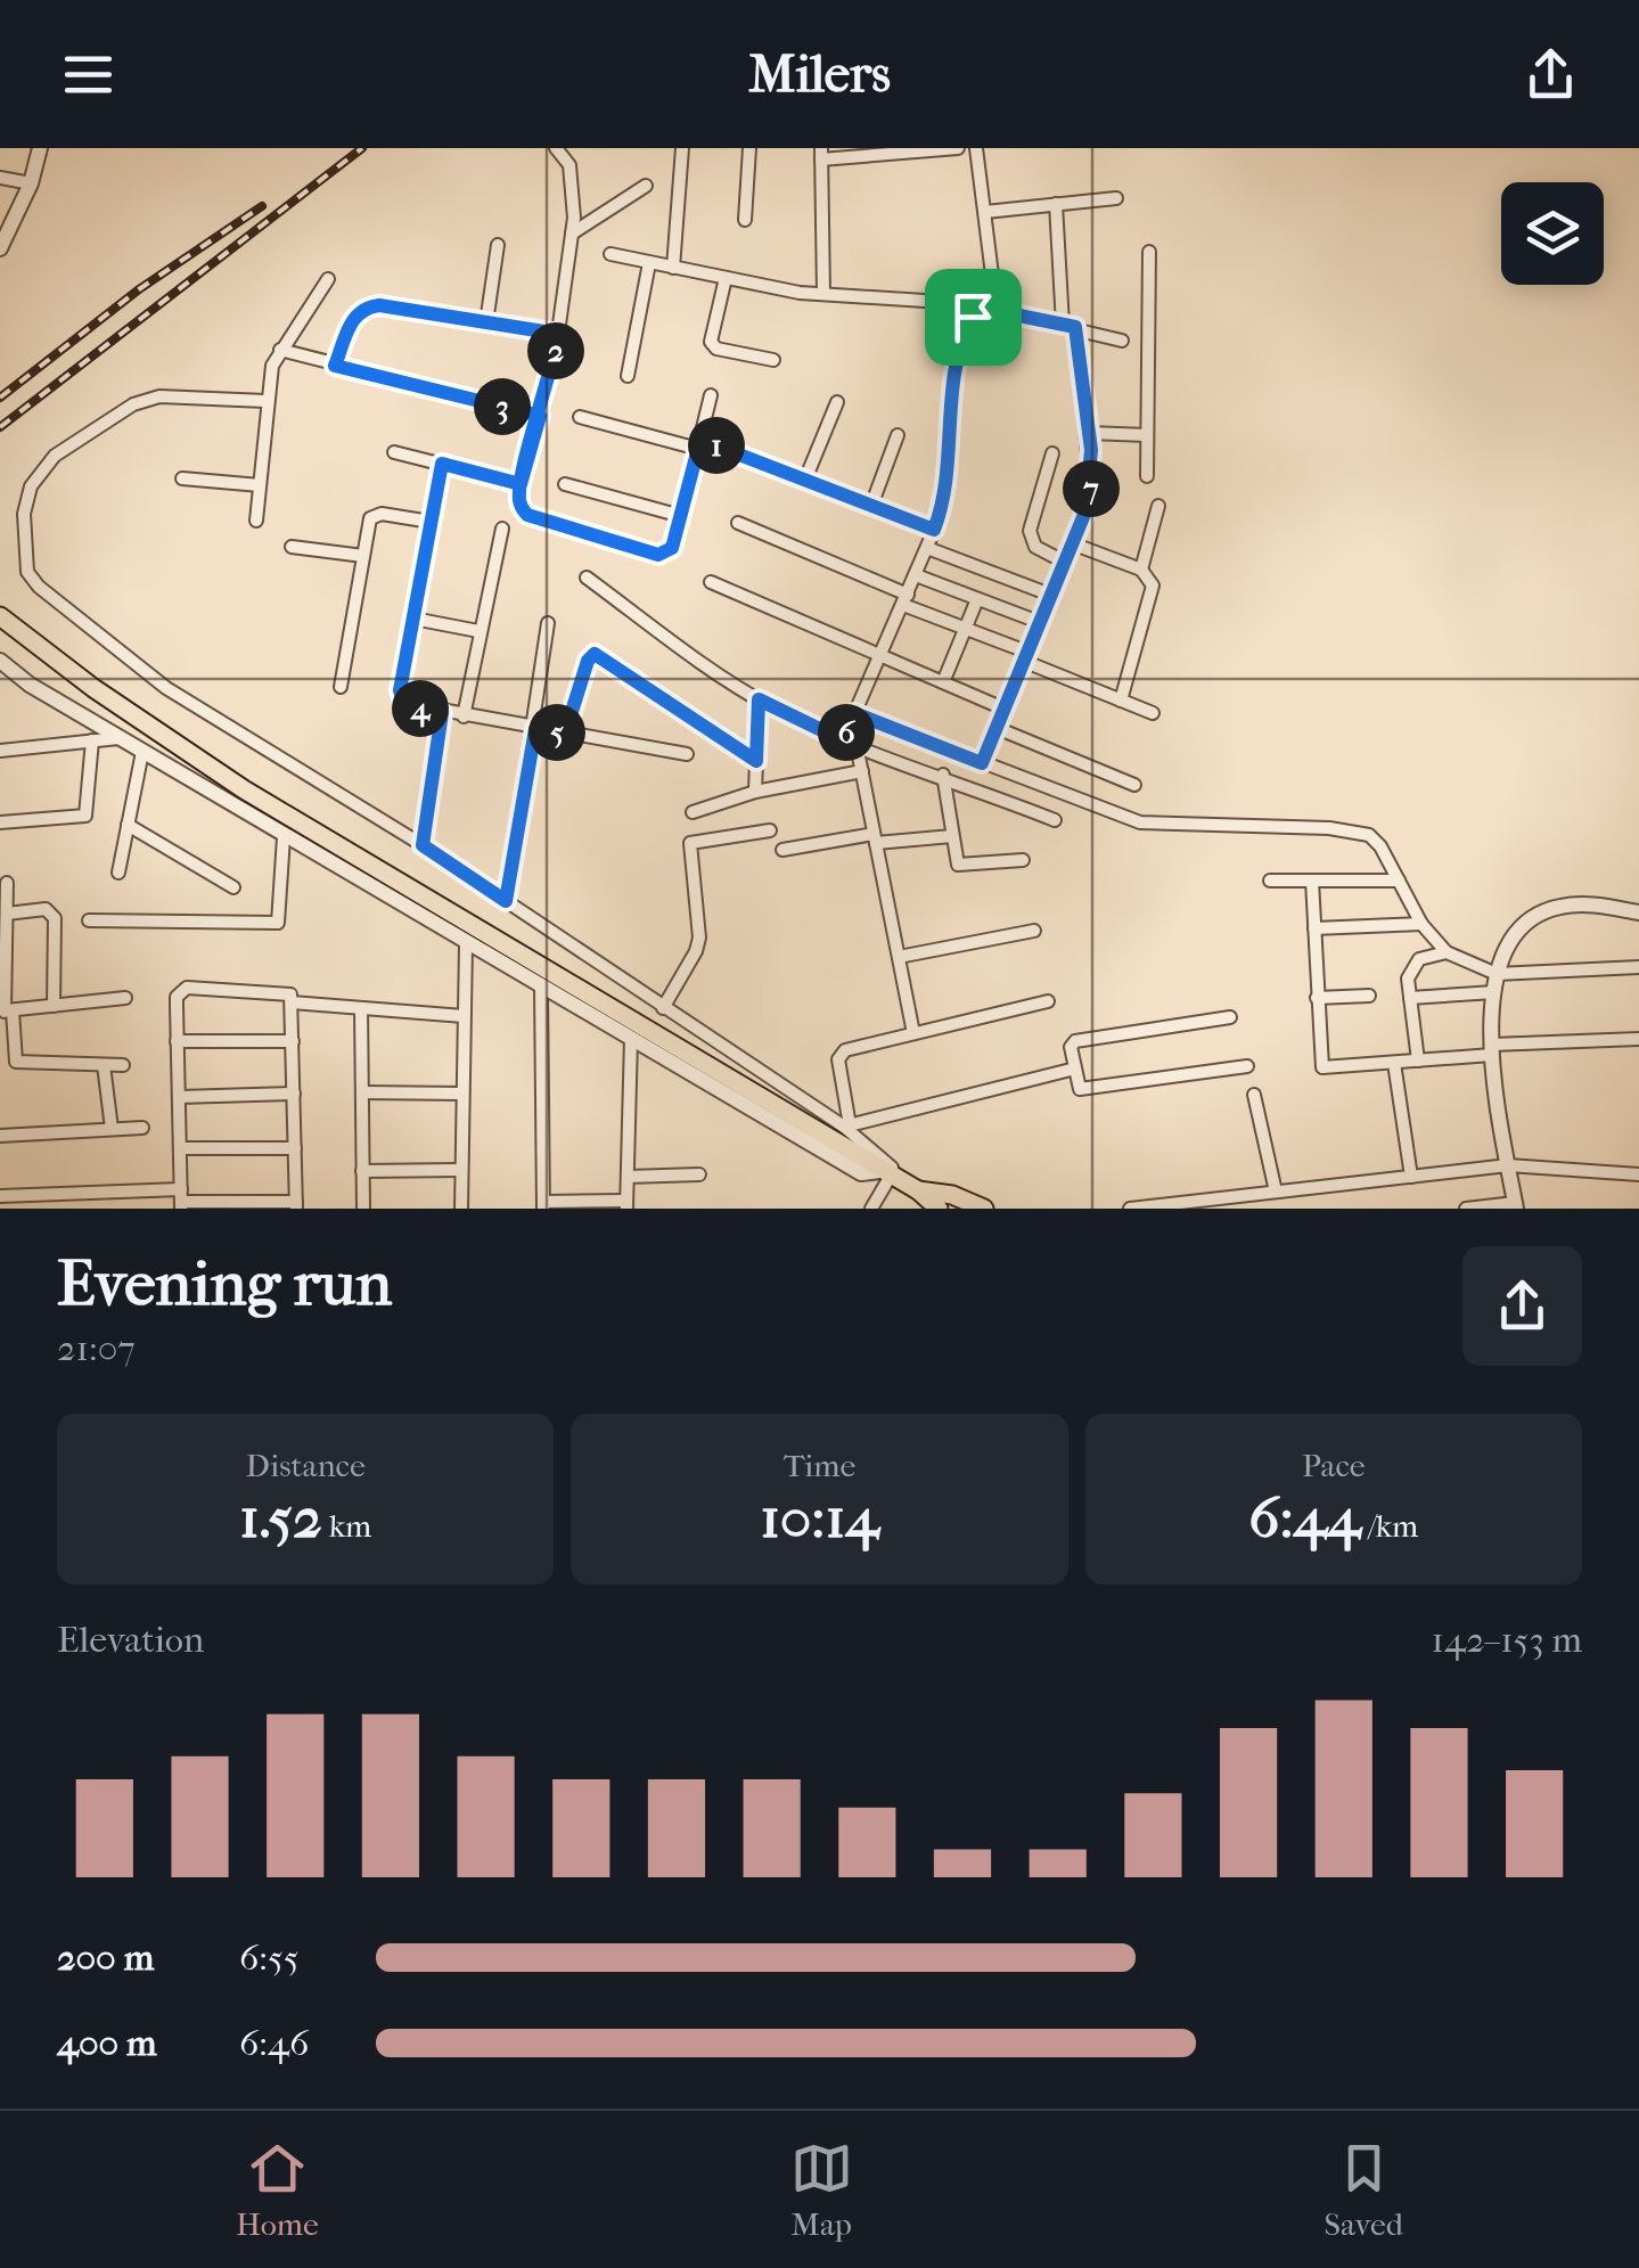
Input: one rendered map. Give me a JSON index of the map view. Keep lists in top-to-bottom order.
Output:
{
  "page": {
    "header": "Milers",
    "pins": [
      "2",
      "3",
      "1",
      "7",
      "4",
      "5",
      "6"
    ],
    "heading": ["Evening run", "21:07"],
    "stats": [
      ["Distance", "1.52 km"],
      ["Time", "10:14"],
      ["Pace", "6:44 /km"]
    ],
    "chart": ["Elevation", "142–153 m"],
    "list": [
      {
        "name": "200 m",
        "note": "6:55"
      },
      {
        "name": "400 m",
        "note": "6:46"
      }
    ],
    "tabs": ["Home", "Map", "Saved"]
  }
}
